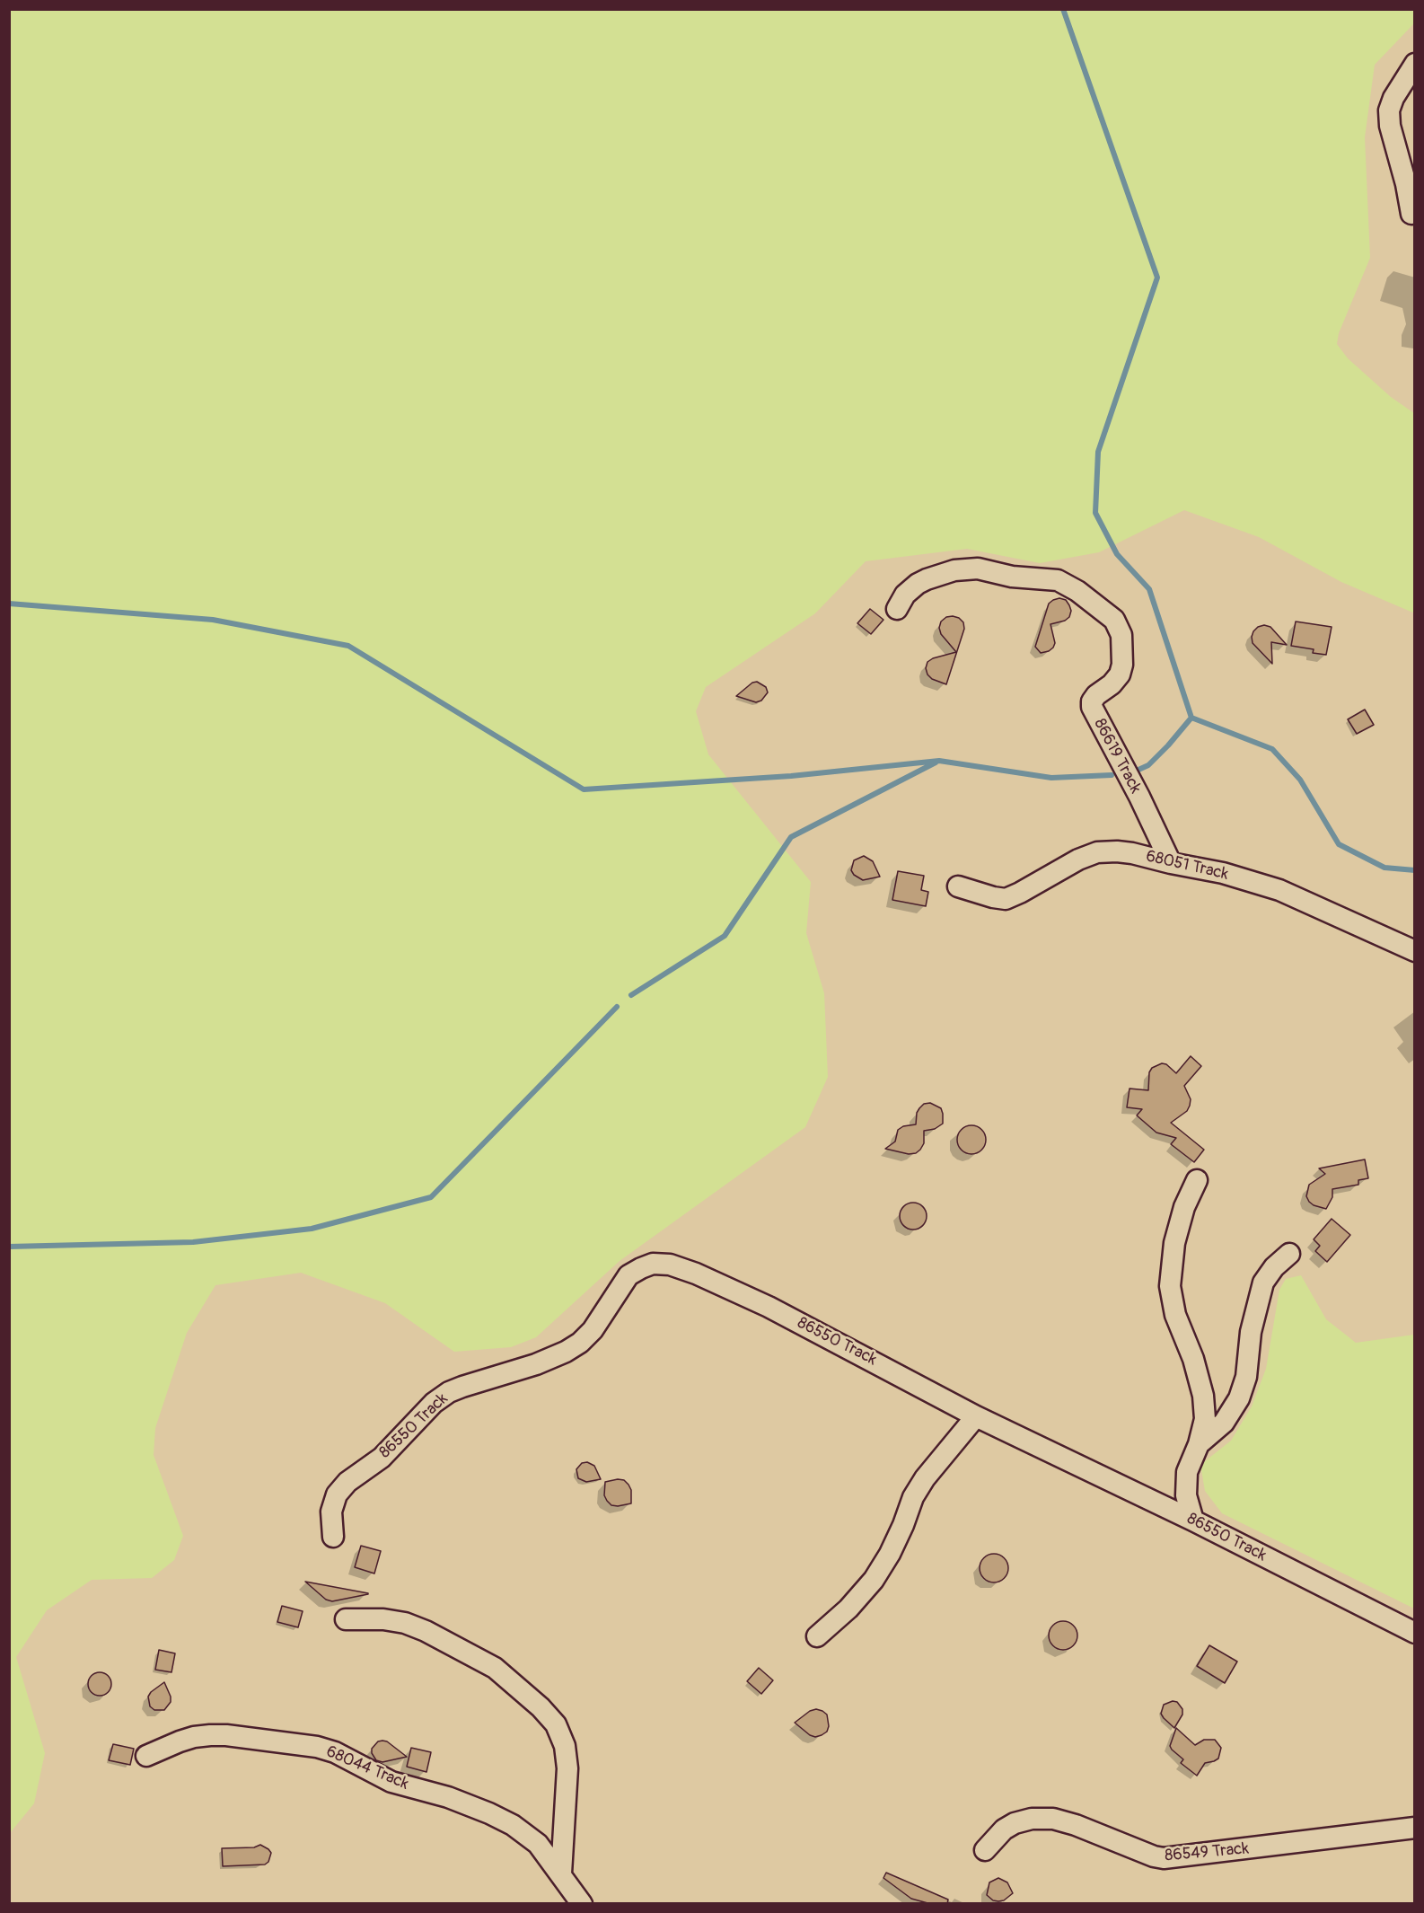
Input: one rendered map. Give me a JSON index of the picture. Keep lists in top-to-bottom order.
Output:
{
  "streets": {
    "street": [
      "86619 Track",
      "68051 Track",
      "86550 Track",
      "68044 Track",
      "86549 Track"
    ]
  },
  "crossings": [
    ["86619 Track", "68051 Track"]
  ]
}
